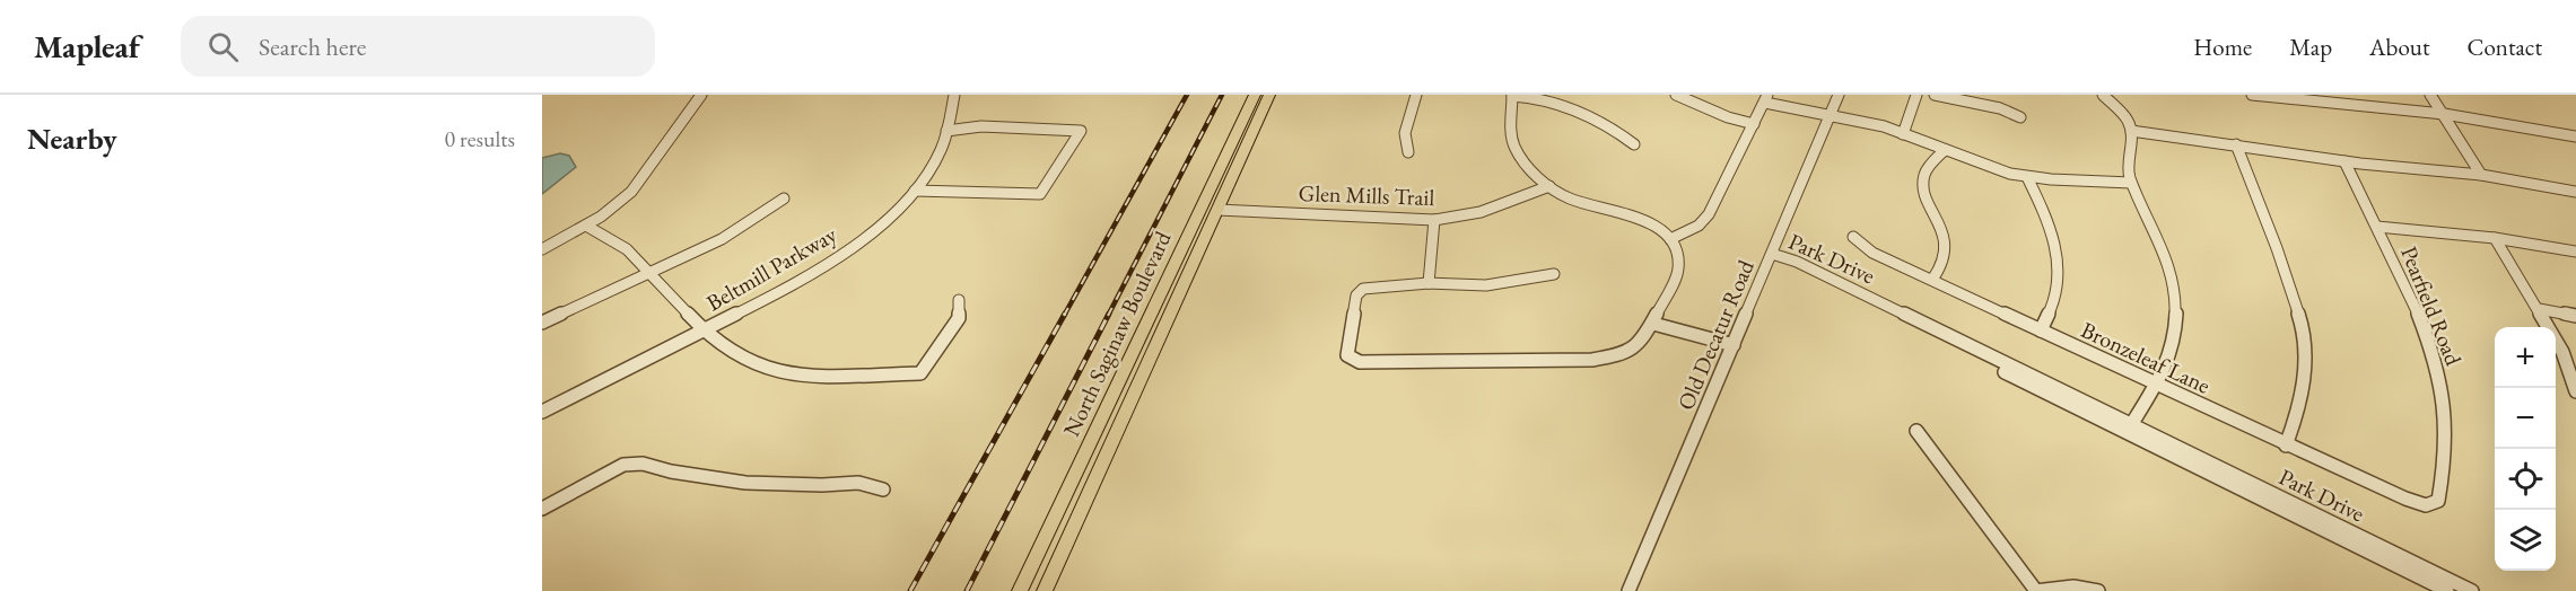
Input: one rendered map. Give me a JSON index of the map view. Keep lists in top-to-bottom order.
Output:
{
  "streets": {
    "main road": ["North Saginaw Boulevard"],
    "street": [
      "Glen Mills Trail",
      "Park Drive",
      "Beltmill Parkway",
      "Pearfield Road",
      "Old Decatur Road",
      "Bronzeleaf Lane"
    ]
  },
  "crossings": [
    ["Glen Mills Trail", "North Saginaw Boulevard"],
    ["Park Drive", "Old Decatur Road"],
    ["Pearfield Road", "Bronzeleaf Lane"]
  ],
  "page": {
    "header": "Mapleaf",
    "search": "Search here",
    "nav": [
      "Home",
      "Map",
      "About",
      "Contact"
    ],
    "heading": ["Nearby", "0 results"],
    "map_buttons": ["+", "−"]
  }
}
